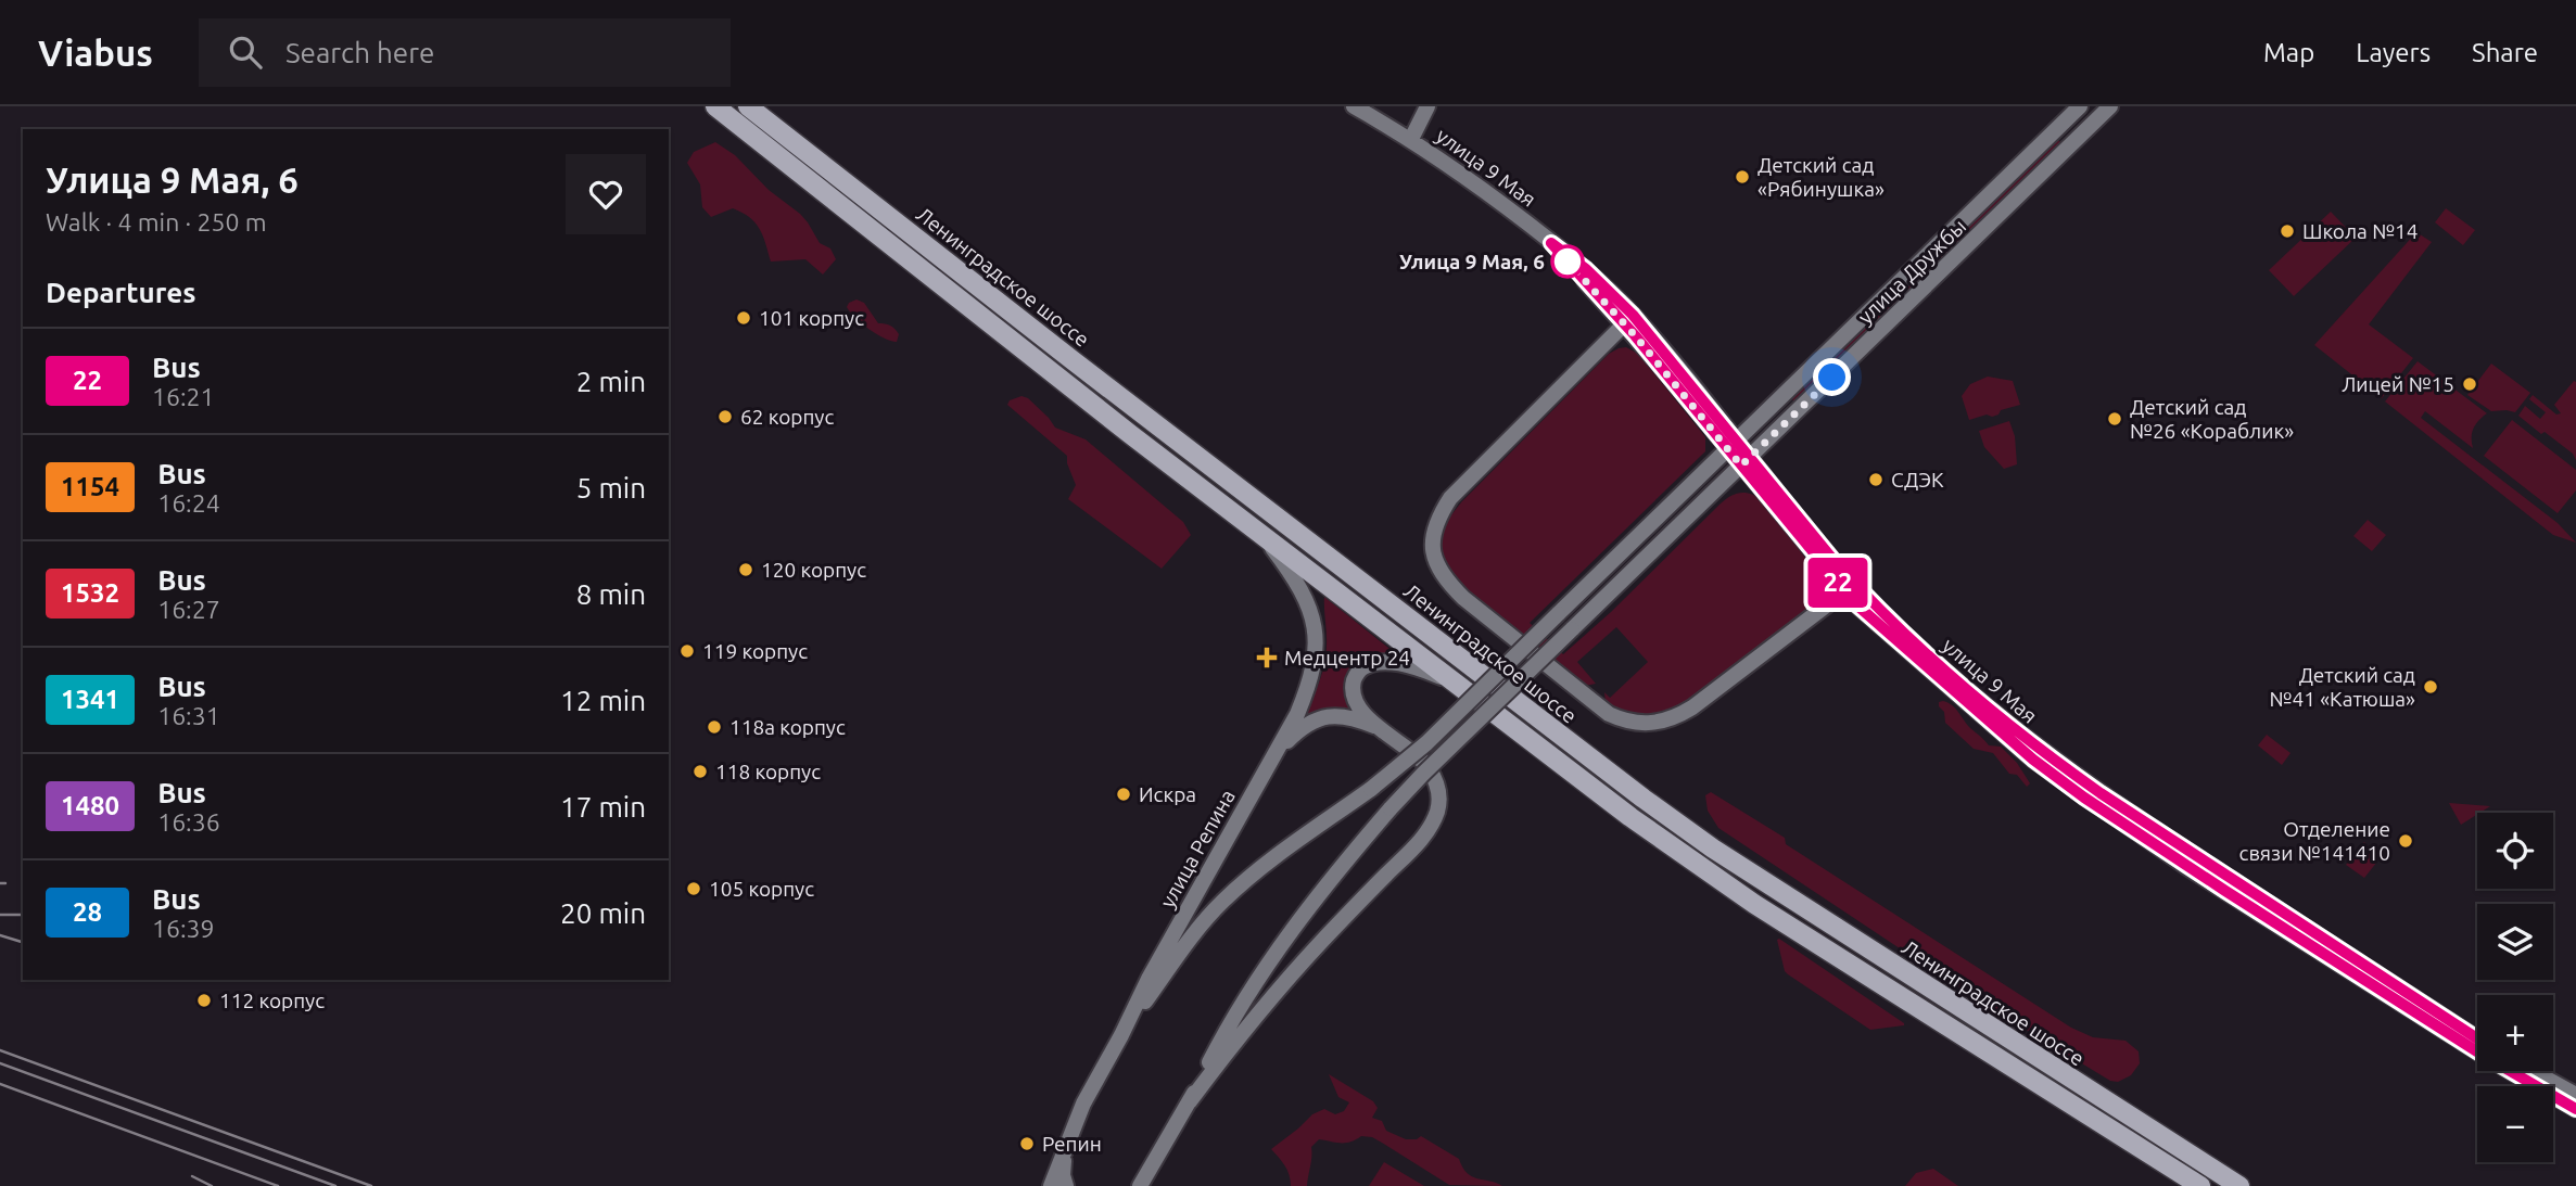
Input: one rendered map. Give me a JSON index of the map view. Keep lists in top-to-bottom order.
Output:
{
  "streets": {
    "highway": ["Ленинградское шоссе"],
    "main road": ["улица 9 Мая", "улица Дружбы", "улица Репина"]
  },
  "crossings": [
    ["улица 9 Мая", "улица Дружбы"],
    ["улица Дружбы", "улица Репина"],
    ["Ленинградское шоссе", "улица Репина"]
  ],
  "places": {
    "other": [
      "Детский сад «Рябинушка»",
      "Школа №14",
      "Улица 9 Мая, 6",
      "101 корпус",
      "Лицей №15",
      "62 корпус",
      "Детский сад №26 «Кораблик»",
      "СДЭК",
      "120 корпус",
      "119 корпус",
      "Детский сад №41 «Катюша»",
      "118а корпус",
      "118 корпус",
      "Искра",
      "Отделение связи №141410",
      "105 корпус",
      "112 корпус",
      "Репин"
    ],
    "health": ["Медцентр 24"]
  },
  "lines": ["bus line 22"],
  "page": {
    "header": "Viabus",
    "search": "Search here",
    "nav": ["Map", "Layers", "Share"],
    "on_map": "22",
    "heading": [
      ["Улица 9 Мая, 6", "Walk · 4 min · 250 m"],
      "Departures"
    ],
    "list": [
      {
        "mark": "22",
        "name": "Bus",
        "note": "16:21",
        "value": "2 min"
      },
      {
        "mark": "1154",
        "name": "Bus",
        "note": "16:24",
        "value": "5 min"
      },
      {
        "mark": "1532",
        "name": "Bus",
        "note": "16:27",
        "value": "8 min"
      },
      {
        "mark": "1341",
        "name": "Bus",
        "note": "16:31",
        "value": "12 min"
      },
      {
        "mark": "1480",
        "name": "Bus",
        "note": "16:36",
        "value": "17 min"
      },
      {
        "mark": "28",
        "name": "Bus",
        "note": "16:39",
        "value": "20 min"
      }
    ],
    "map_buttons": ["+", "−"]
  }
}
